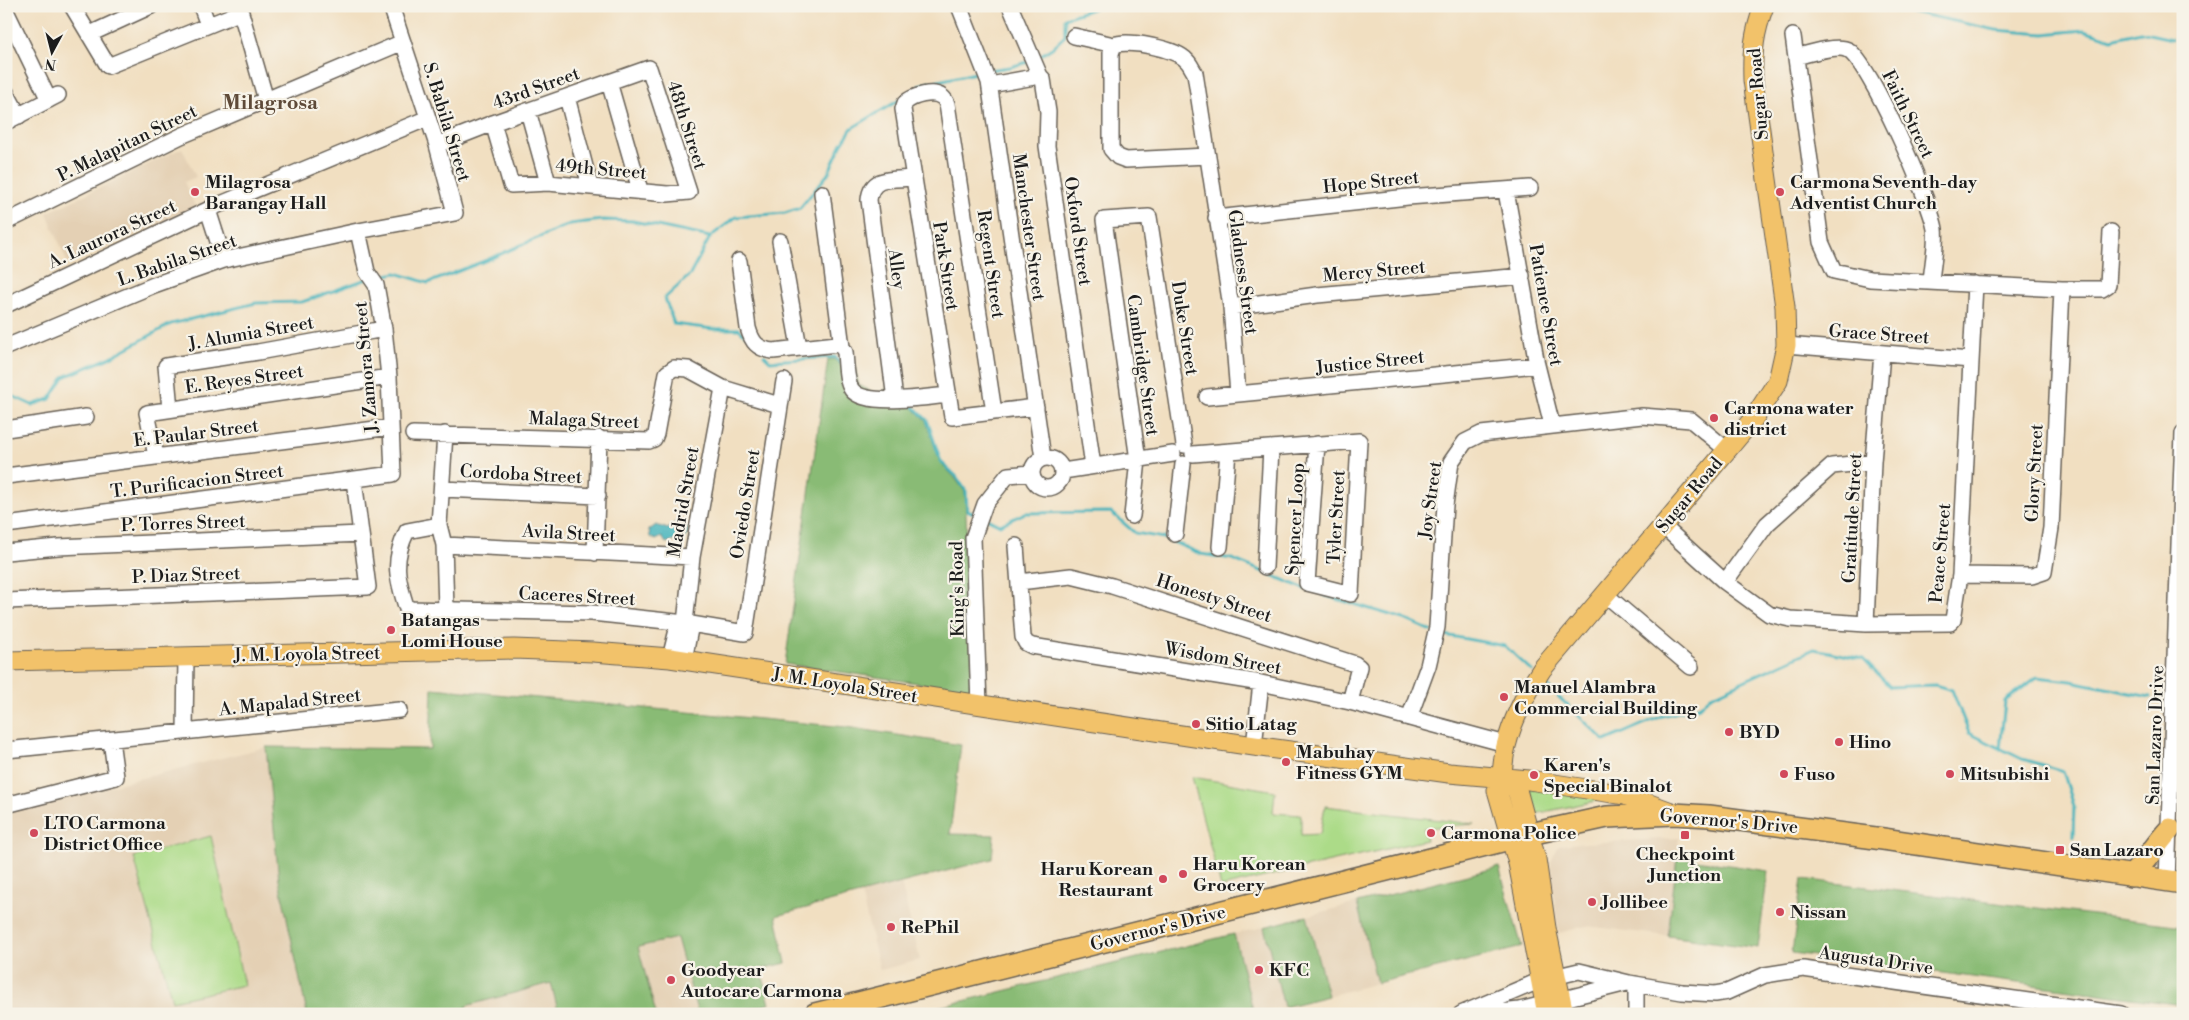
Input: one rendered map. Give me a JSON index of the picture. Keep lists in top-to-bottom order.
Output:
{
  "streets": {
    "highway": ["Governor's Drive"],
    "main road": ["Sugar Road", "J. M. Loyola Street"],
    "street": [
      "43rd Street",
      "Faith Street",
      "S. Babila Street",
      "48th Street",
      "P. Malapitan Street",
      "49th Street",
      "Hope Street",
      "Manchester Street",
      "Oxford Street",
      "A. Laurora Street",
      "L. Babila Street",
      "Regent Street",
      "Park Street",
      "Alley",
      "Mercy Street",
      "Gladness Street",
      "Patience Street",
      "Duke Street",
      "J. Alumia Street",
      "Grace Street",
      "Justice Street",
      "Cambridge Street",
      "J. Zamora Street",
      "E. Reyes Street",
      "Malaga Street",
      "E. Paular Street",
      "Glory Street",
      "Cordoba Street",
      "T. Purificacion Street",
      "Joy Street",
      "Madrid Street",
      "Oviedo Street",
      "Tyler Street",
      "Gratitude Street",
      "Spencer Loop",
      "P. Torres Street",
      "Avila Street",
      "Peace Street",
      "P. Diaz Street",
      "King's Road",
      "Caceres Street",
      "Honesty Street",
      "Wisdom Street",
      "A. Mapalad Street",
      "San Lazaro Drive",
      "Augusta Drive"
    ]
  },
  "crossings": [
    ["43rd Street", "S. Babila Street"],
    ["43rd Street", "48th Street"],
    ["43rd Street", "49th Street"],
    ["Sugar Road", "Grace Street"],
    ["Sugar Road", "Joy Street"],
    ["Sugar Road", "Peace Street"],
    ["Sugar Road", "J. M. Loyola Street"],
    ["Sugar Road", "Wisdom Street"],
    ["Sugar Road", "Governor's Drive"],
    ["Sugar Road", "Augusta Drive"],
    ["S. Babila Street", "P. Malapitan Street"],
    ["S. Babila Street", "A. Laurora Street"],
    ["S. Babila Street", "L. Babila Street"],
    ["48th Street", "49th Street"],
    ["Hope Street", "Gladness Street"],
    ["Hope Street", "Patience Street"],
    ["Manchester Street", "Park Street"],
    ["Manchester Street", "King's Road"],
    ["L. Babila Street", "J. Zamora Street"],
    ["Regent Street", "Park Street"],
    ["Park Street", "Alley"],
    ["Mercy Street", "Gladness Street"],
    ["Mercy Street", "Patience Street"],
    ["Gladness Street", "Justice Street"],
    ["Patience Street", "Justice Street"],
    ["Patience Street", "Joy Street"],
    ["Duke Street", "Cambridge Street"],
    ["J. Alumia Street", "J. Zamora Street"],
    ["J. Alumia Street", "E. Reyes Street"],
    ["Grace Street", "Gratitude Street"],
    ["Grace Street", "Peace Street"],
    ["J. Zamora Street", "E. Reyes Street"],
    ["J. Zamora Street", "E. Paular Street"],
    ["J. Zamora Street", "T. Purificacion Street"],
    ["E. Reyes Street", "E. Paular Street"],
    ["Malaga Street", "Madrid Street"],
    ["Malaga Street", "Oviedo Street"],
    ["Glory Street", "Peace Street"],
    ["Joy Street", "Wisdom Street"],
    ["Madrid Street", "Avila Street"],
    ["Madrid Street", "Caceres Street"],
    ["Madrid Street", "J. M. Loyola Street"],
    ["Oviedo Street", "Caceres Street"],
    ["Tyler Street", "Spencer Loop"],
    ["Gratitude Street", "Peace Street"],
    ["P. Torres Street", "P. Diaz Street"],
    ["King's Road", "J. M. Loyola Street"],
    ["Honesty Street", "Wisdom Street"],
    ["J. M. Loyola Street", "Governor's Drive"],
    ["San Lazaro Drive", "Governor's Drive"]
  ],
  "districts": ["Milagrosa"],
  "places": {
    "other": [
      "Milagrosa Barangay Hall",
      "Carmona Seventh-day Adventist Church",
      "Carmona water district",
      "Batangas Lomi House",
      "Manuel Alambra Commercial Building",
      "Sitio Latag",
      "BYD",
      "Hino",
      "Mabuhay Fitness GYM",
      "Fuso",
      "Mitsubishi",
      "Karen's Special Binalot",
      "LTO Carmona District Office",
      "Carmona Police",
      "Haru Korean Grocery",
      "Haru Korean Restaurant",
      "Jollibee",
      "Nissan",
      "RePhil",
      "KFC",
      "Goodyear Autocare Carmona"
    ],
    "transit": ["Checkpoint Junction", "San Lazaro"]
  },
  "north": "bottom"
}
